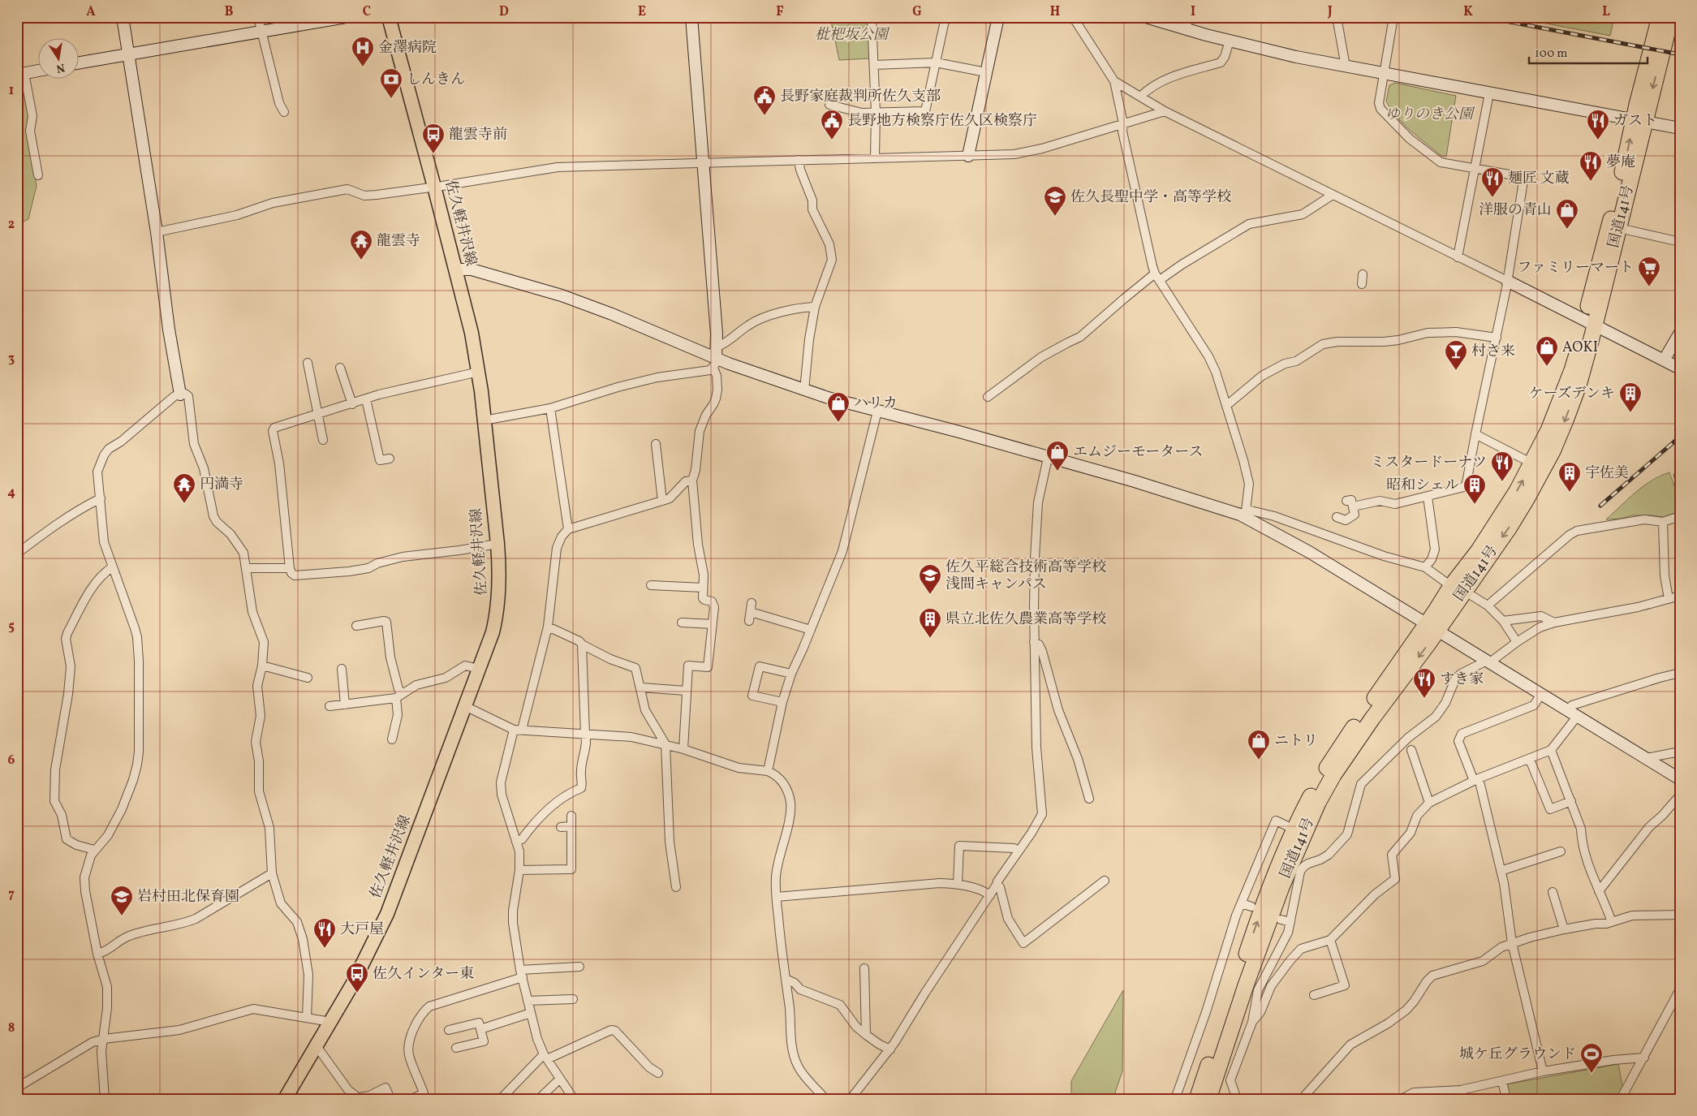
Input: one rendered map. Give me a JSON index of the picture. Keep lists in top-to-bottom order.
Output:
{
  "streets": {
    "highway": ["国道141号"],
    "main road": ["佐久軽井沢線"]
  },
  "parks": ["枇杷坂公園", "ゆりのき公園"],
  "places": {
    "hospital": ["金澤病院"],
    "bank": ["しんきん"],
    "public building": ["長野家庭裁判所佐久支部", "長野地方検察庁佐久区検察庁"],
    "restaurant": [
      "ガスト",
      "夢庵",
      "麺匠 文蔵",
      "ミスタードーナツ",
      "すき家",
      "大戸屋"
    ],
    "bus stop": ["龍雲寺前", "佐久インター東"],
    "school or university": ["佐久長聖中学・高等学校", "佐久平総合技術高等学校 浅間キャンパス", "岩村田北保育園"],
    "shop": [
      "洋服の青山",
      "AOKI",
      "ハリカ",
      "エムジーモータース",
      "ニトリ"
    ],
    "temple": ["龍雲寺", "円満寺"],
    "supermarket": ["ファミリーマート"],
    "bar": ["村さ来"],
    "building": [
      "ケーズデンキ",
      "宇佐美",
      "昭和シェル",
      "県立北佐久農業高等学校"
    ],
    "sports": ["城ケ丘グラウンド"]
  },
  "scale_bar": "100 m",
  "north": "bottom",
  "grid": {
    "columns": [
      "A",
      "B",
      "C",
      "D",
      "E",
      "F",
      "G",
      "H",
      "I",
      "J",
      "K",
      "L"
    ],
    "rows": [
      "1",
      "2",
      "3",
      "4",
      "5",
      "6",
      "7",
      "8"
    ]
  }
}
